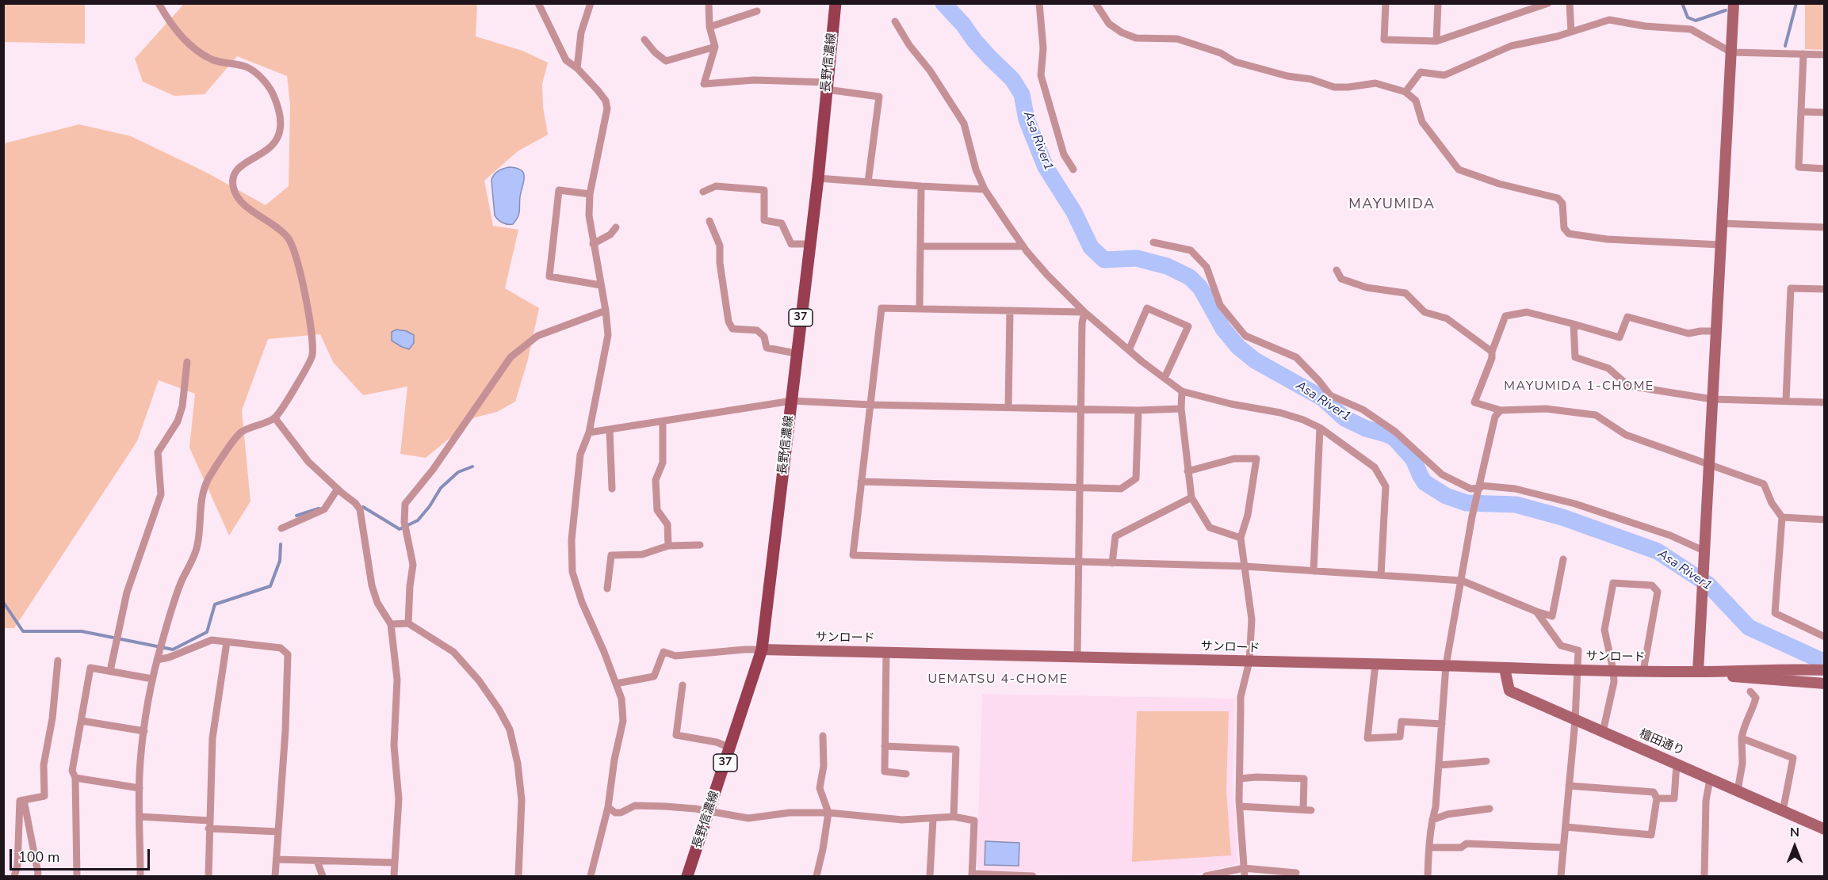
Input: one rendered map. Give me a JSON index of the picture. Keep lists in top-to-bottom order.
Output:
{
  "streets": {
    "main road": ["長野信濃線", "37"],
    "street": ["サンロード", "檀田通り"]
  },
  "crossings": [
    ["長野信濃線", "サンロード"],
    ["サンロード", "檀田通り"]
  ],
  "districts": ["MAYUMIDA", "MAYUMIDA 1-CHOME", "UEMATSU 4-CHOME"],
  "water": ["Asa River1"],
  "scale_bar": "100 m",
  "north": "top"
}
